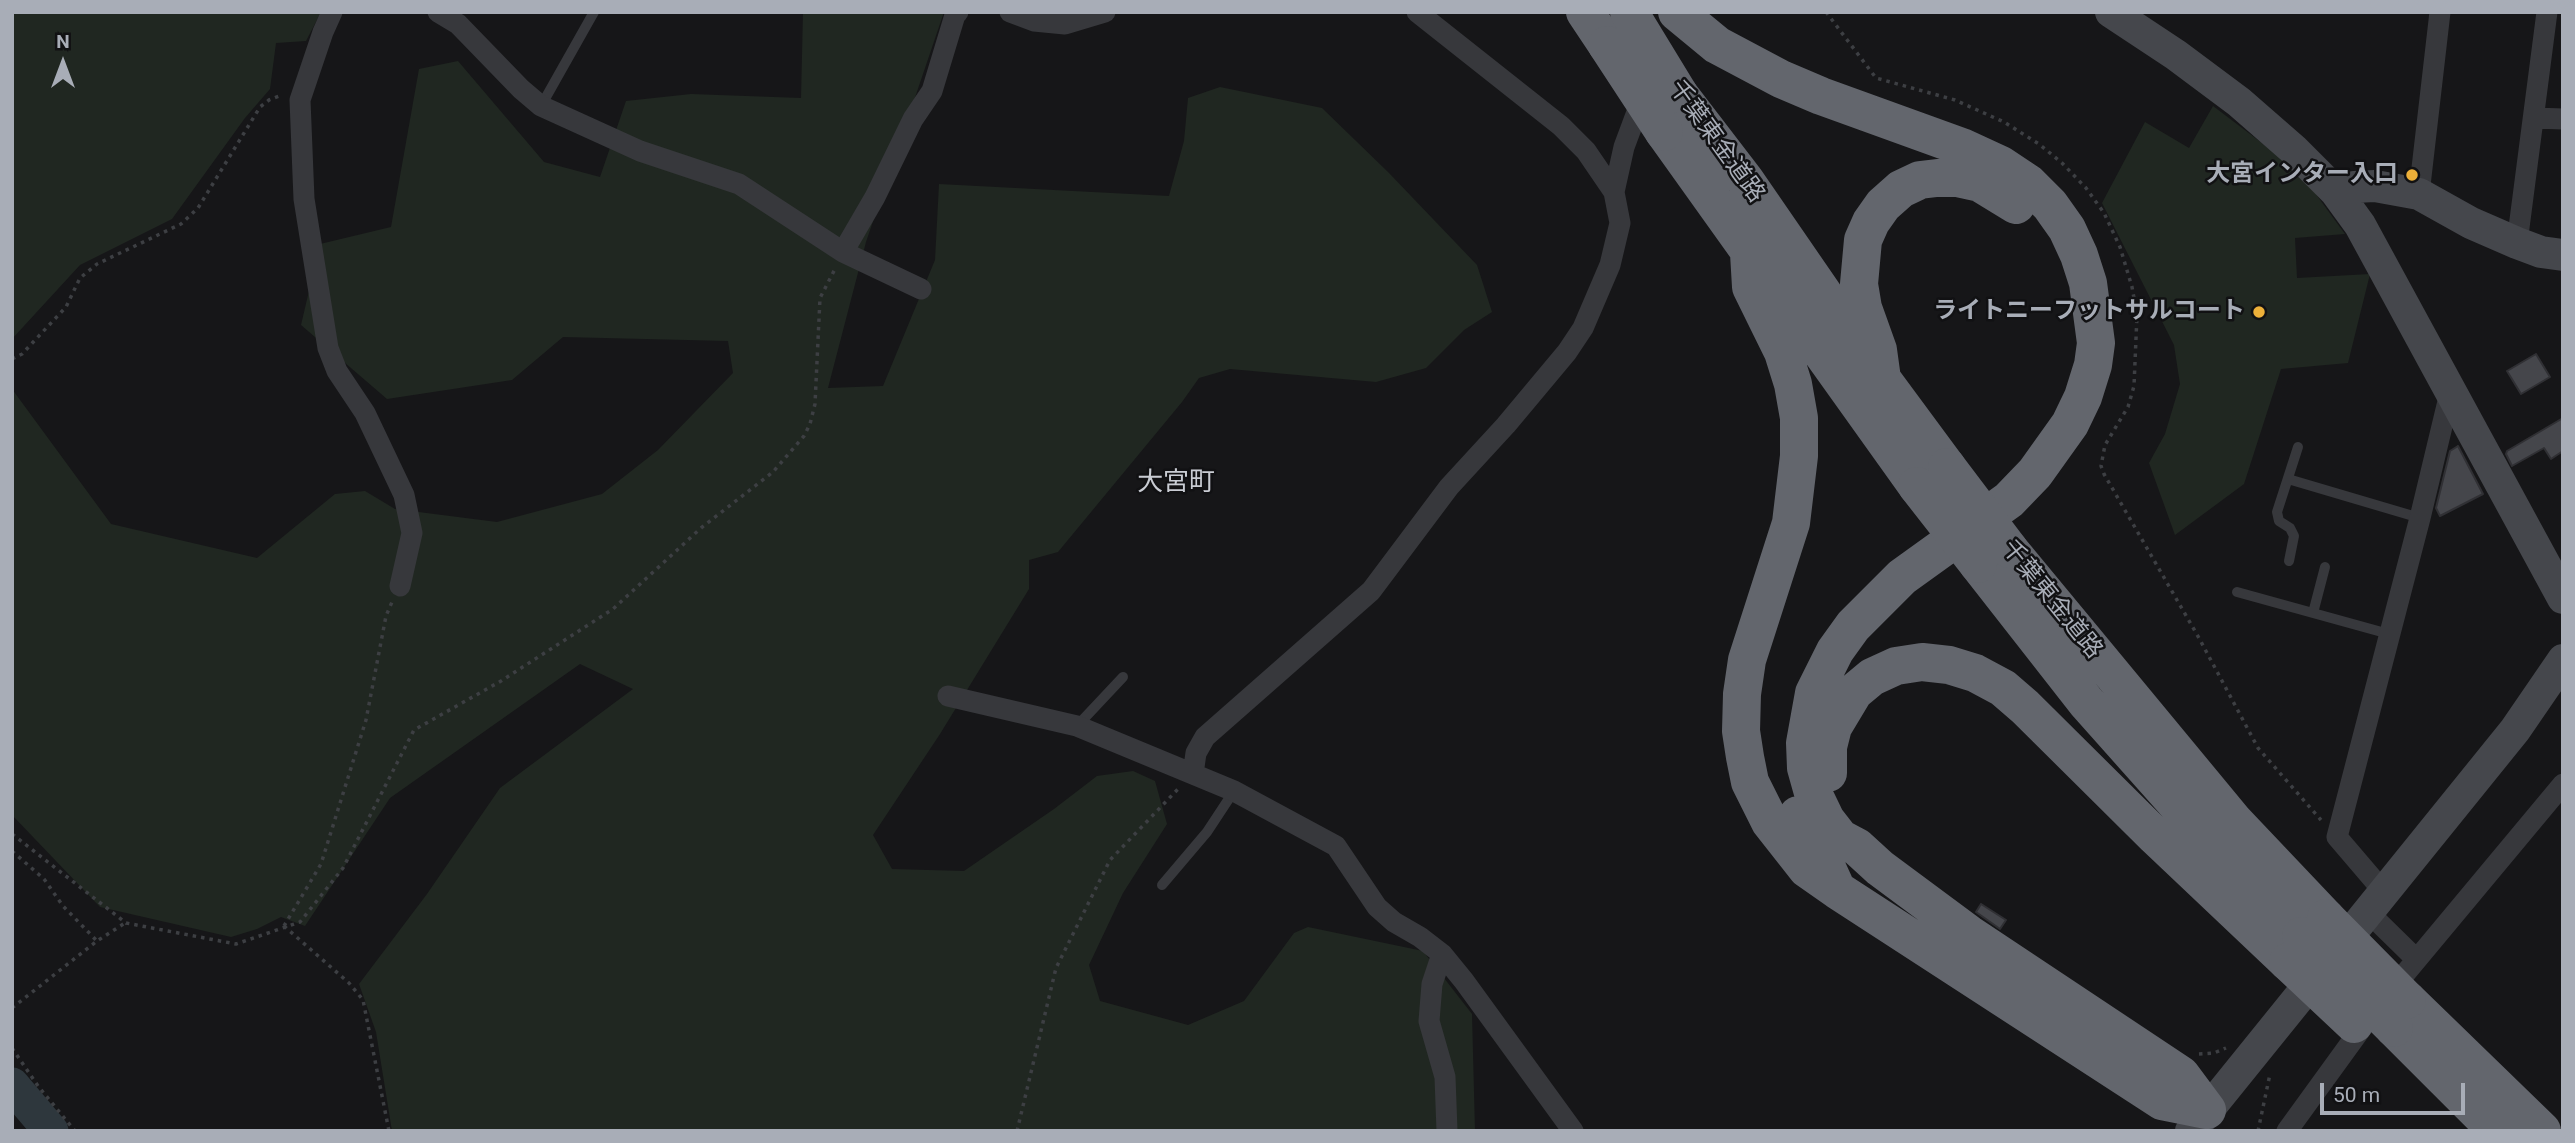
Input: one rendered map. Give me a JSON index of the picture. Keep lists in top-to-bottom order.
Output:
{
  "streets": {
    "highway": ["千葉東金道路"]
  },
  "districts": ["大宮町"],
  "places": ["大宮インター入口", "ライトニーフットサルコート"],
  "scale_bar": "50 m",
  "north": "top"
}
